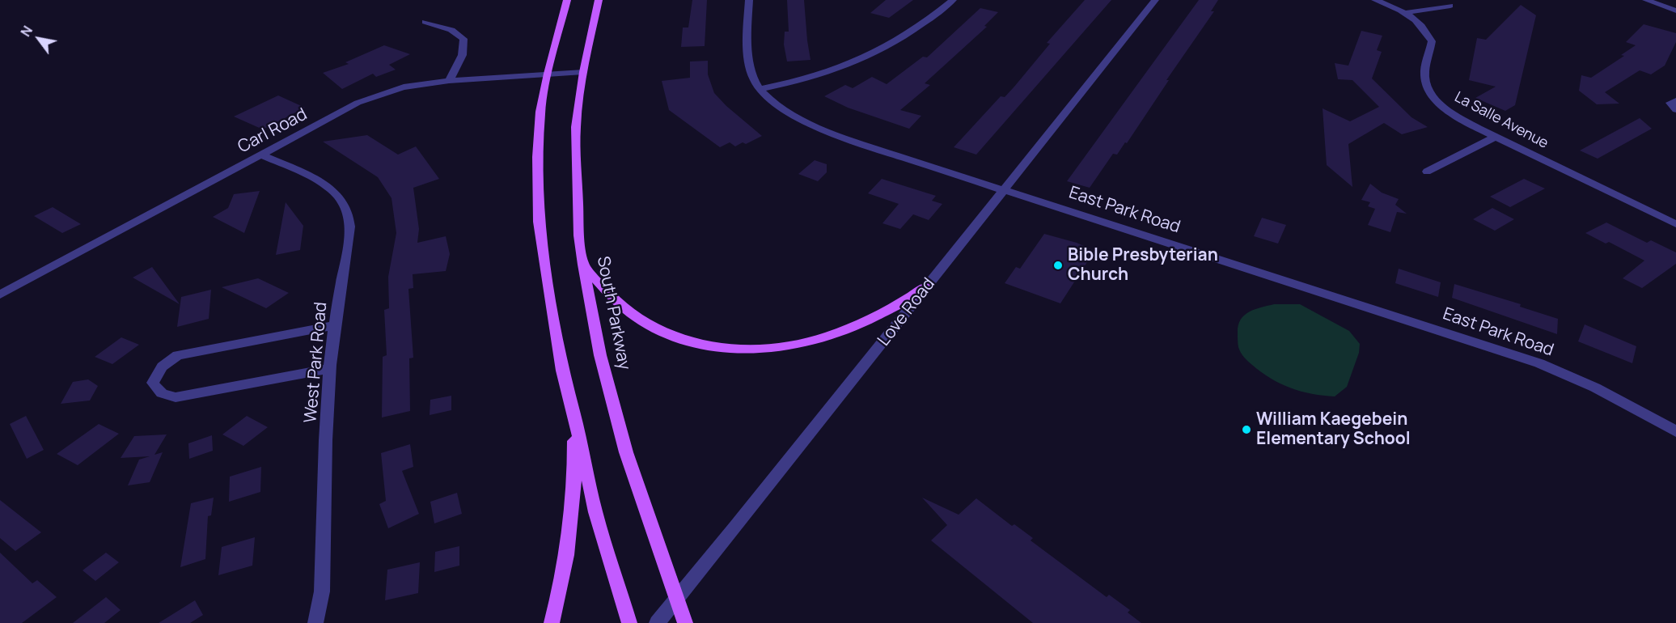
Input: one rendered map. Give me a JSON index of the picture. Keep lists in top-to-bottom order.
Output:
{
  "streets": {
    "main road": ["South Parkway"],
    "street": [
      "La Salle Avenue",
      "Carl Road",
      "East Park Road",
      "Love Road",
      "West Park Road"
    ]
  },
  "crossings": [
    ["Carl Road", "South Parkway"],
    ["Carl Road", "West Park Road"],
    ["East Park Road", "Love Road"],
    ["Love Road", "South Parkway"]
  ],
  "places": ["Bible Presbyterian Church", "William Kaegebein Elementary School"],
  "north": "top left"
}
